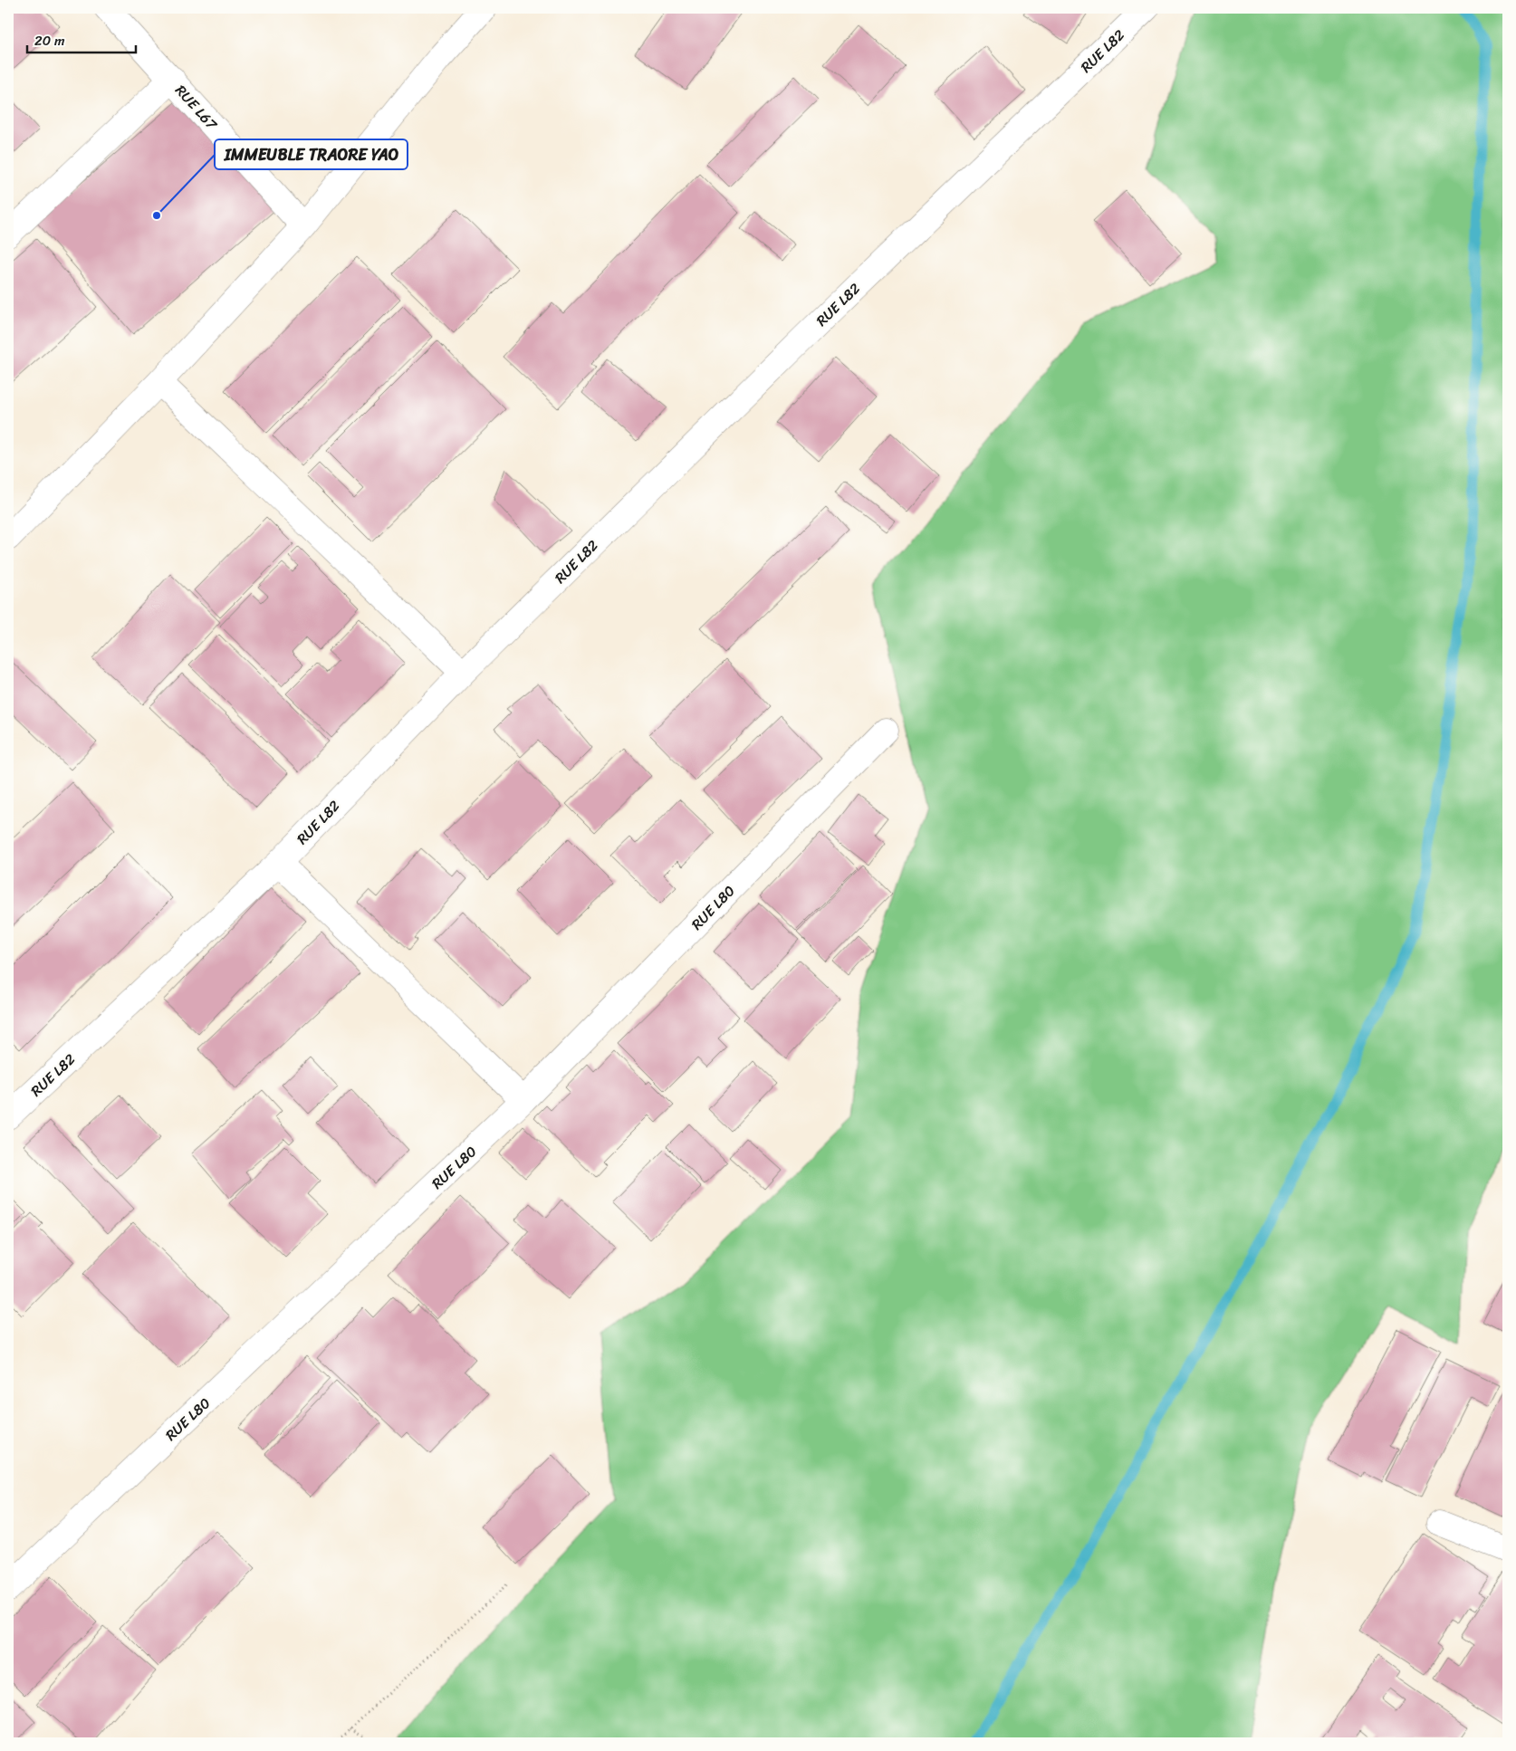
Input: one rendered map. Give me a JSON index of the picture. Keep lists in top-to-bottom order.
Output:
{
  "streets": {
    "street": ["RUE L82", "RUE L67", "RUE L80"]
  },
  "places": ["IMMEUBLE TRAORE YAO"],
  "scale_bar": "20 m"
}
